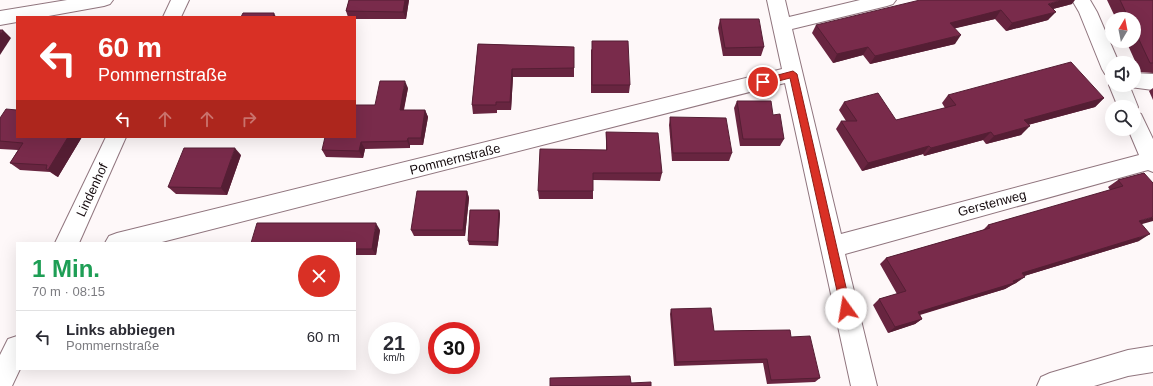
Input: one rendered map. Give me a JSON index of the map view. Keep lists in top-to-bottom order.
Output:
{
  "streets": {
    "street": ["Pommernstraße", "Lindenhof", "Gerstenweg"]
  },
  "north": "top",
  "page": {
    "turn": ["60 m", "Pommernstraße"],
    "heading": ["1 Min.", "70 m · 08:15"],
    "list": [
      {
        "name": "Links abbiegen",
        "note": "Pommernstraße",
        "value": "60 m"
      }
    ],
    "speed": "21 km/h",
    "limit": "30"
  }
}
